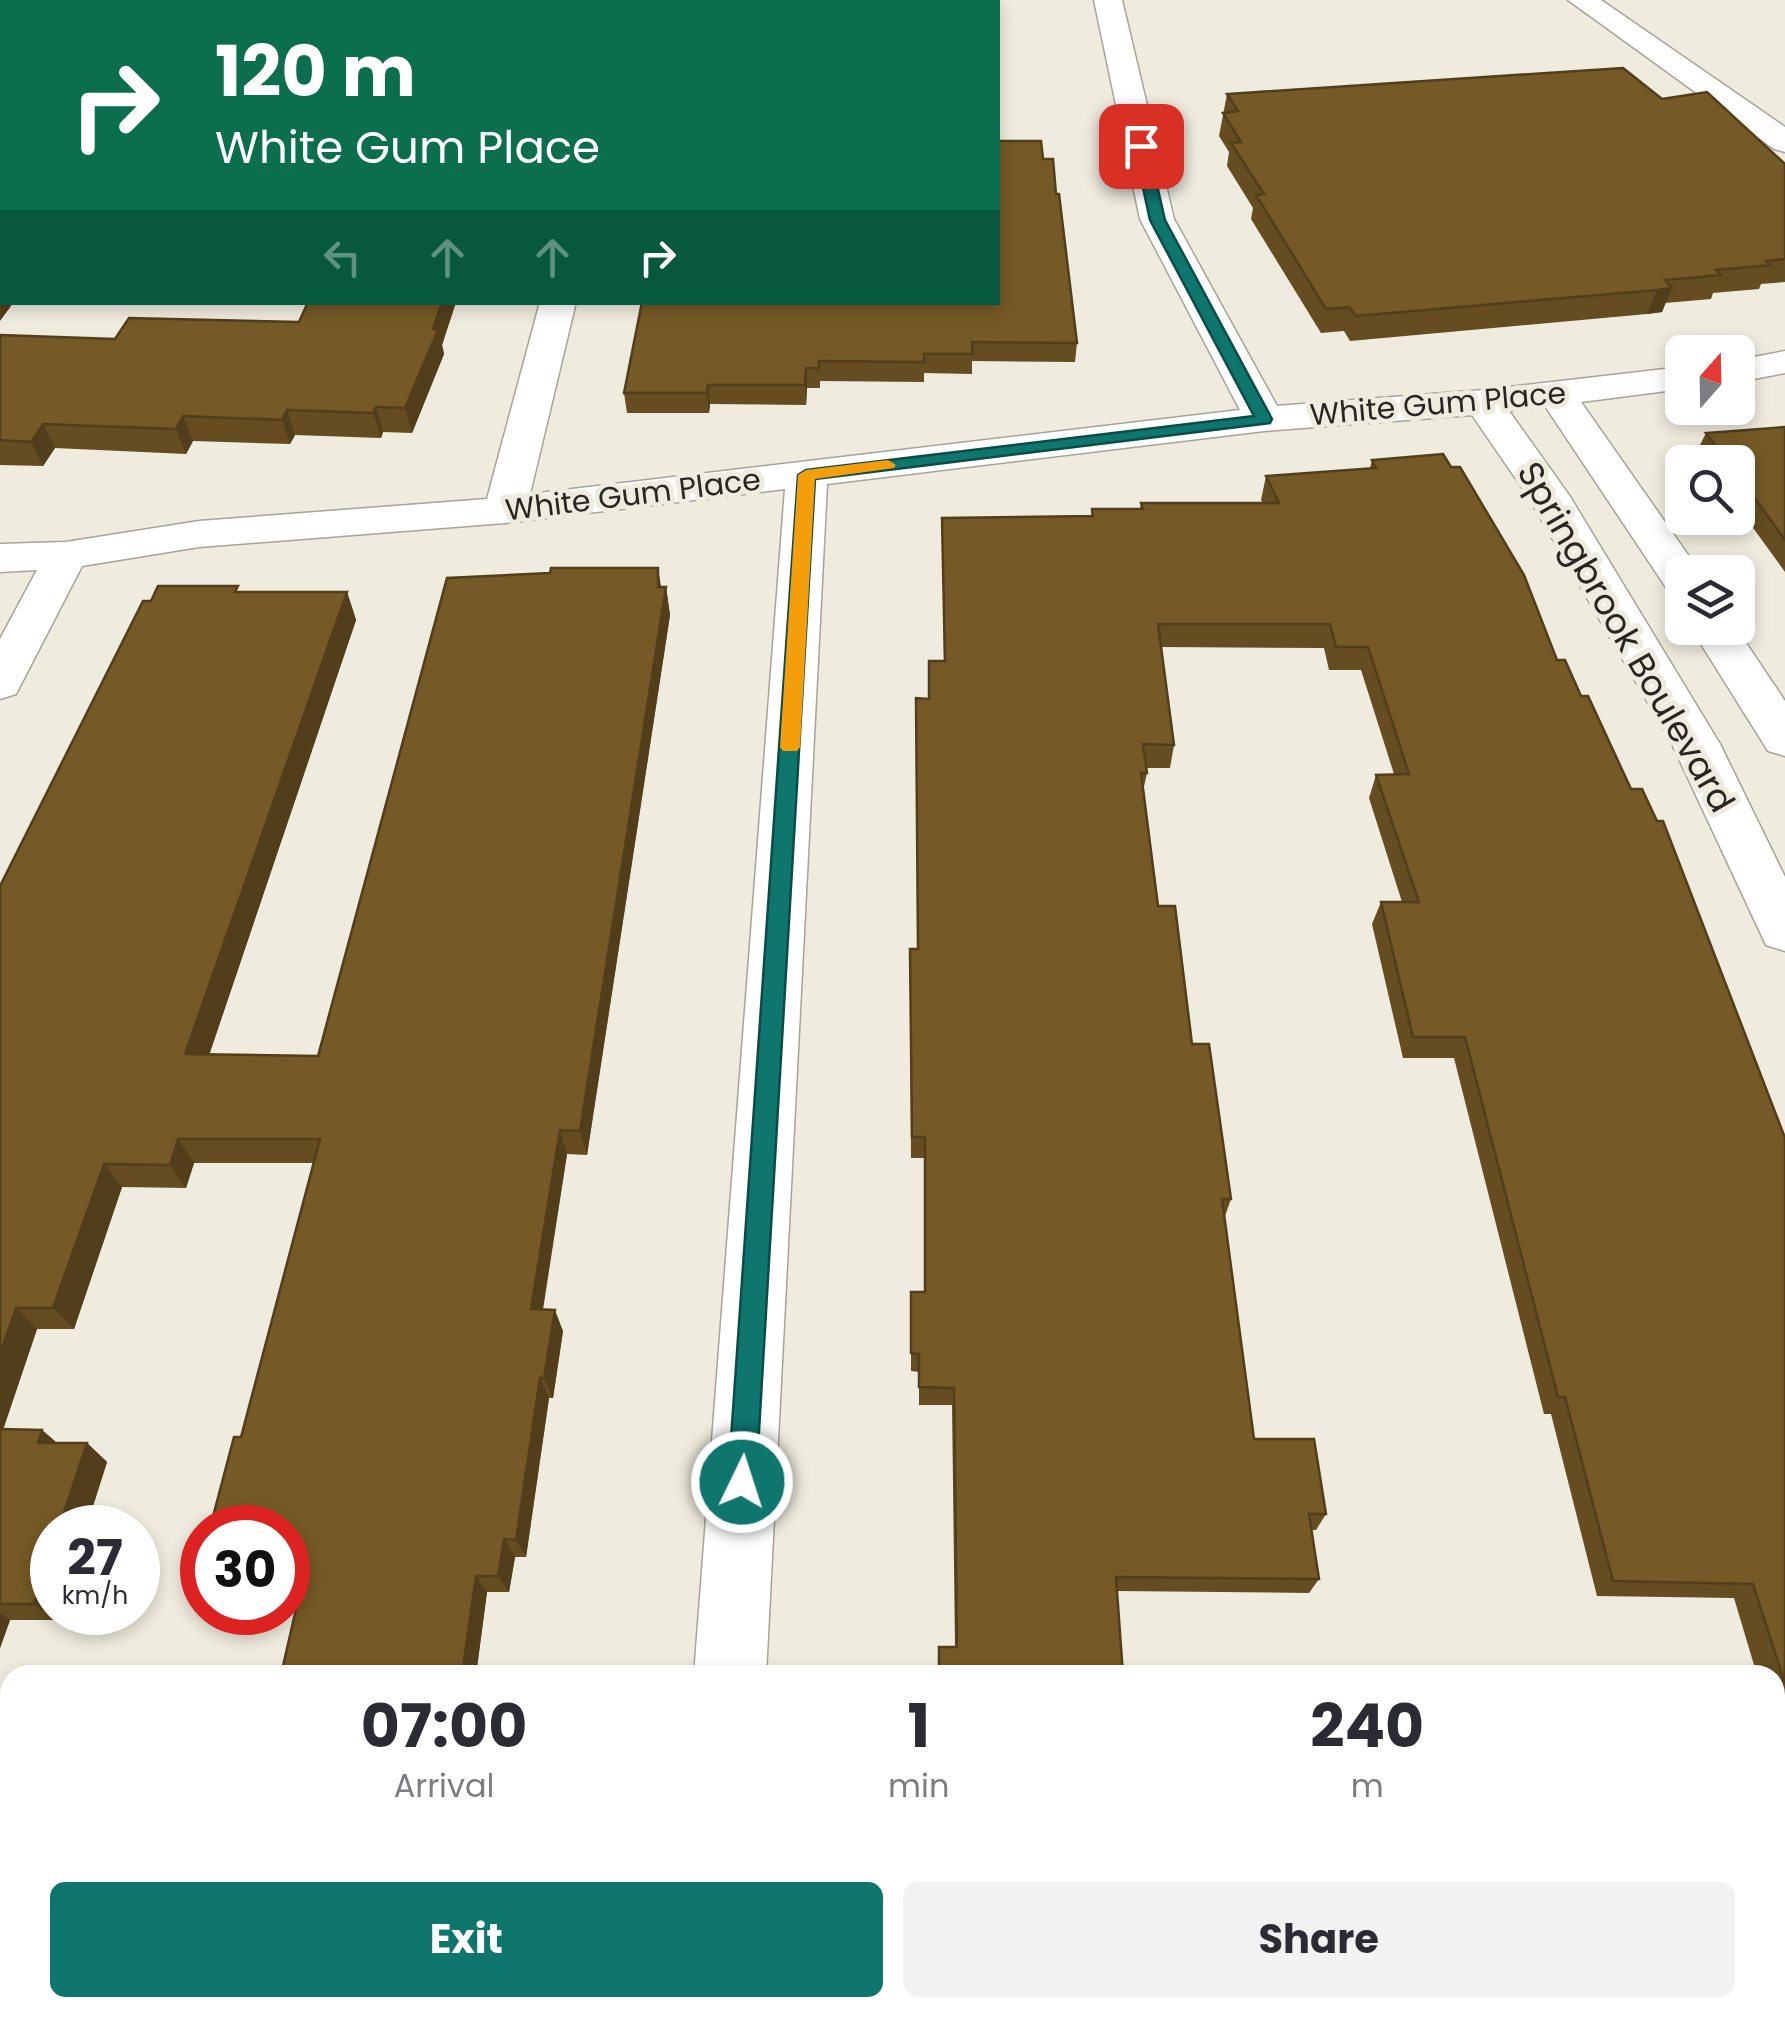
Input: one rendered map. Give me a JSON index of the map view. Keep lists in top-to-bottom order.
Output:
{
  "streets": {
    "street": ["White Gum Place", "Springbrook Boulevard"]
  },
  "crossings": [
    ["White Gum Place", "Springbrook Boulevard"]
  ],
  "north": "top",
  "page": {
    "turn": ["120 m", "White Gum Place"],
    "speed": "27 km/h",
    "limit": "30",
    "eta": [
      "07:00",
      "Arrival",
      "1",
      "min",
      "240",
      "m"
    ],
    "buttons": ["Exit", "Share"]
  }
}
